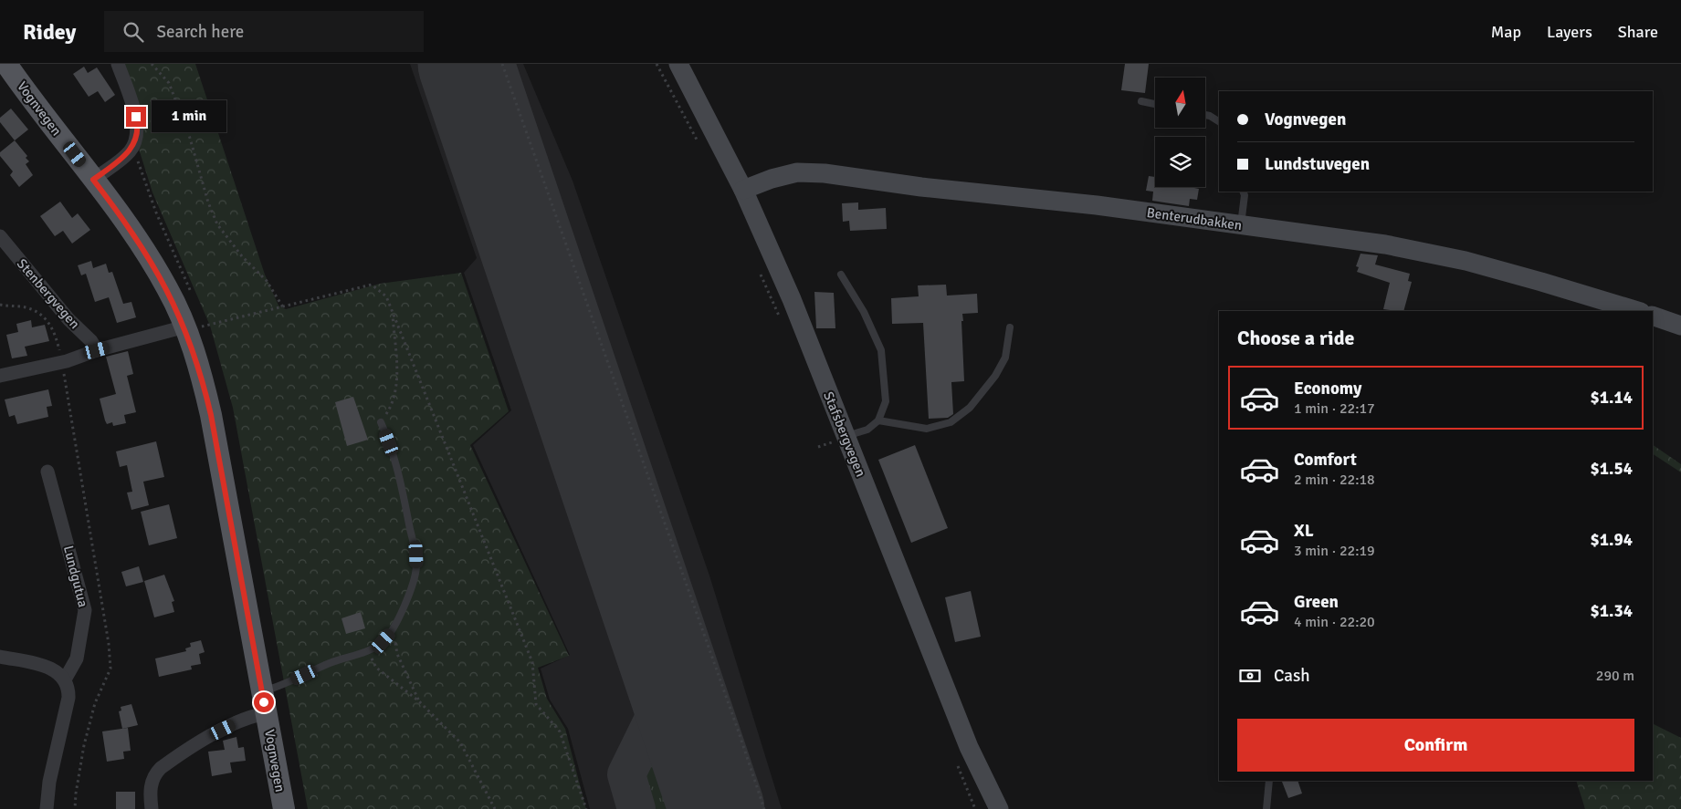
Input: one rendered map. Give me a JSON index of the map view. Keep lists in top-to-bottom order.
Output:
{
  "streets": {
    "main road": ["Vognvegen", "Benterudbakken", "Stafsbergvegen"],
    "street": ["Stenbergvegen", "Lundgutua"]
  },
  "crossings": [
    ["Benterudbakken", "Stafsbergvegen"]
  ],
  "north": "top",
  "page": {
    "header": "Ridey",
    "search": "Search here",
    "nav": ["Map", "Layers", "Share"],
    "banner": ["Vognvegen", "Lundstuvegen"],
    "bubble": "1 min",
    "heading": "Choose a ride",
    "list": [
      {
        "name": "Economy",
        "note": "1 min · 22:17",
        "value": "$1.14"
      },
      {
        "name": "Comfort",
        "note": "2 min · 22:18",
        "value": "$1.54"
      },
      {
        "name": "XL",
        "note": "3 min · 22:19",
        "value": "$1.94"
      },
      {
        "name": "Green",
        "note": "4 min · 22:20",
        "value": "$1.34"
      }
    ],
    "pay": ["Cash", "290 m"],
    "buttons": "Confirm"
  }
}
